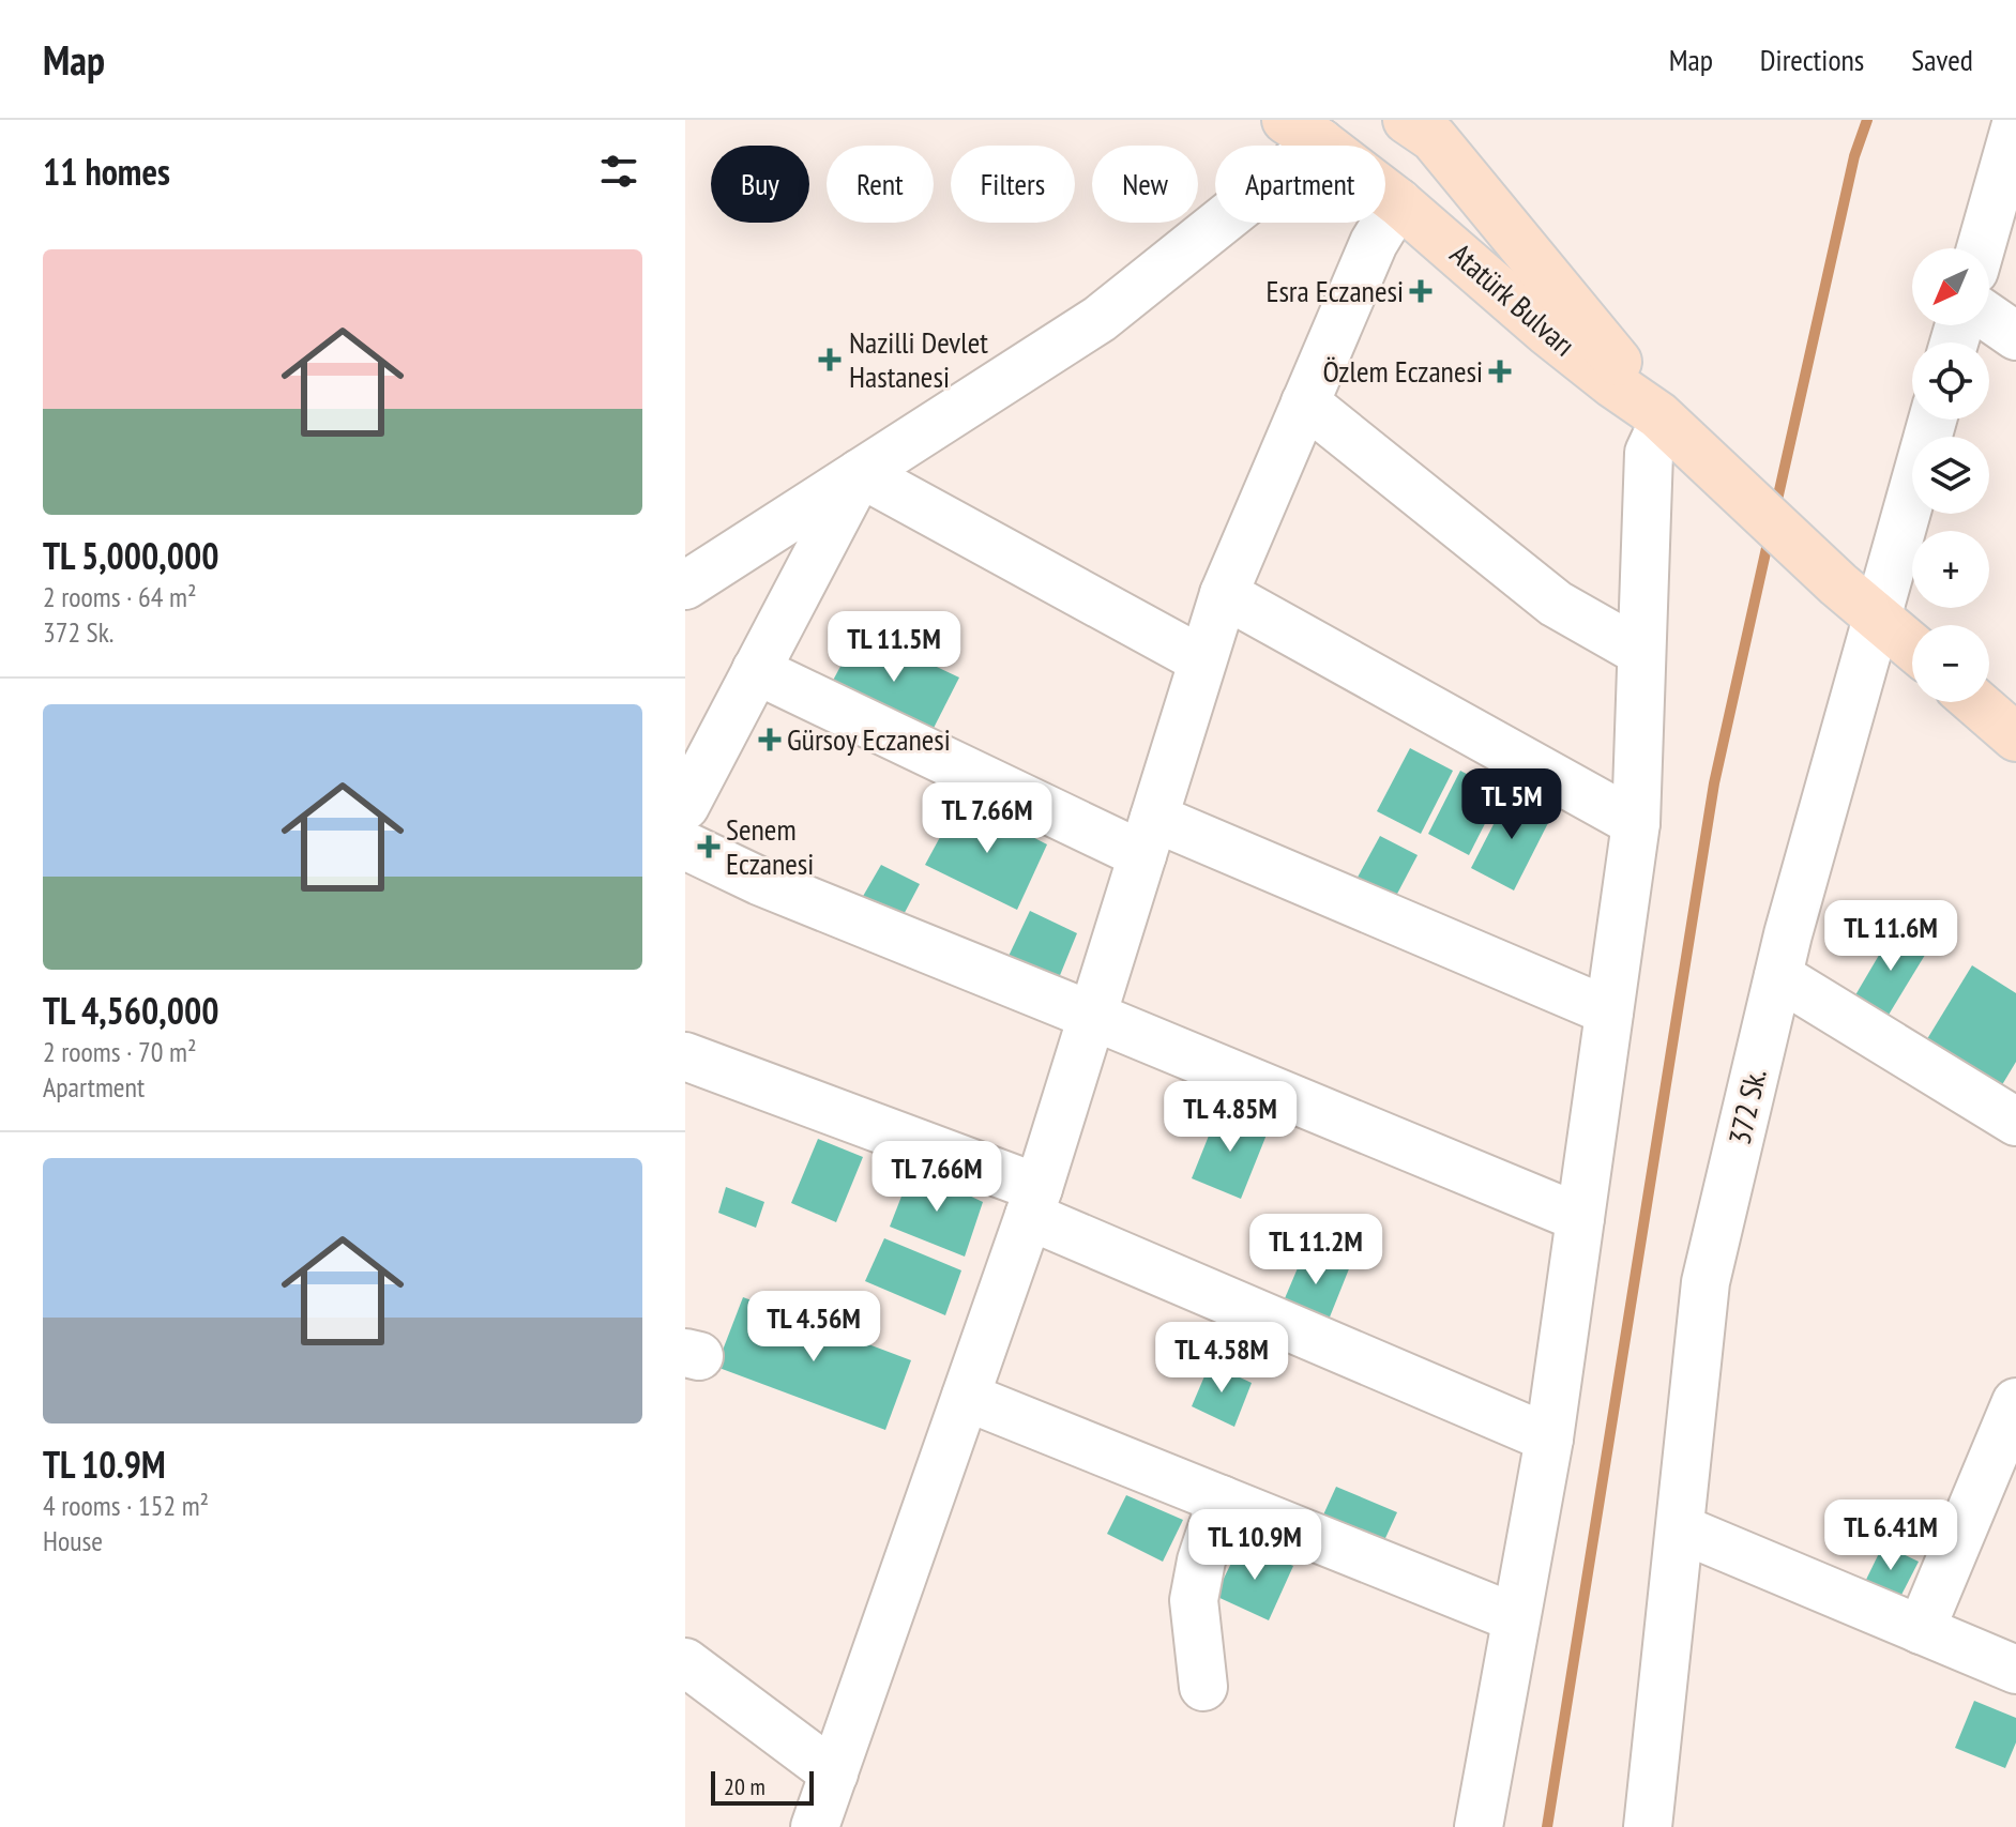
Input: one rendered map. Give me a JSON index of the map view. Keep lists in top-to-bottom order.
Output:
{
  "streets": {
    "main road": ["Atatürk Bulvarı"],
    "street": ["372 Sk."]
  },
  "places": {
    "health": [
      "Esra Eczanesi",
      "Nazilli Devlet Hastanesi",
      "Özlem Eczanesi",
      "Gürsoy Eczanesi",
      "Senem Eczanesi"
    ]
  },
  "scale_bar": "20 m",
  "north": "bottom left",
  "page": {
    "header": "Map",
    "nav": ["Map", "Directions", "Saved"],
    "heading": "11 homes",
    "chip": [
      "Buy",
      "Rent",
      "Filters",
      "New",
      "Apartment"
    ],
    "list": [
      {
        "name": "TL 5,000,000",
        "note": "2 rooms · 64 m² · 372 Sk."
      },
      {
        "name": "TL 4,560,000",
        "note": "2 rooms · 70 m² · Apartment"
      },
      {
        "name": "TL 10.9M",
        "note": "4 rooms · 152 m² · House"
      }
    ],
    "map_buttons": ["+", "−"],
    "price": [
      "TL 11.5M",
      "TL 5M",
      "TL 7.66M",
      "TL 11.6M",
      "TL 4.85M",
      "TL 7.66M",
      "TL 11.2M",
      "TL 4.56M",
      "TL 4.58M",
      "TL 6.41M",
      "TL 10.9M"
    ],
    "scale": "20 m"
  }
}
